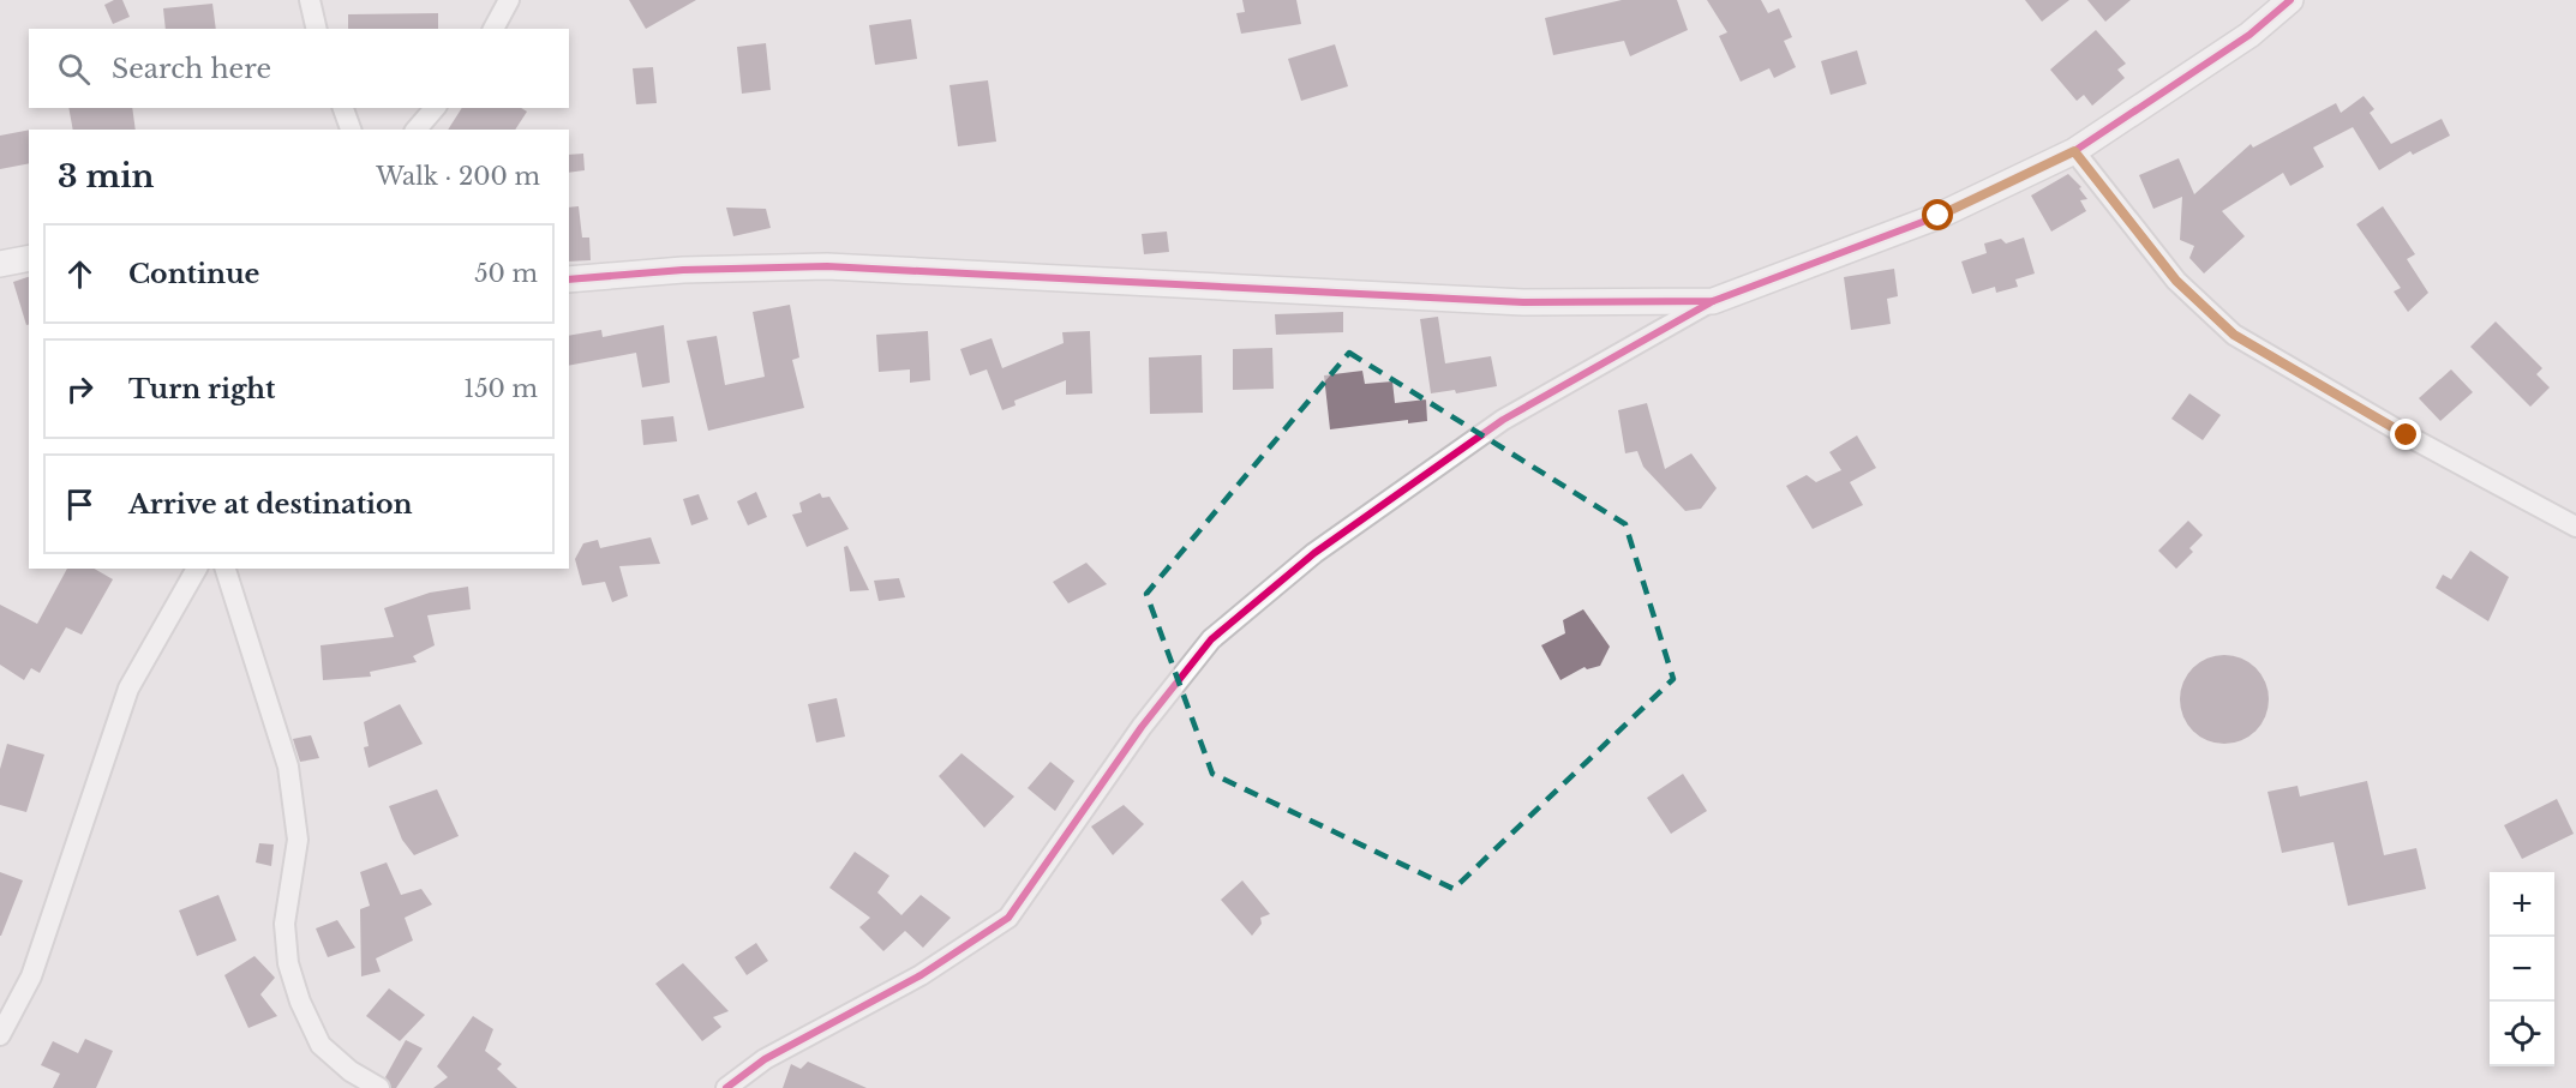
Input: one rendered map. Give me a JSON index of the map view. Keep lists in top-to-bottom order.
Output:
{
  "page": {
    "search": "Search here",
    "heading": ["3 min", "Walk · 200 m"],
    "list": [
      ["Continue", "50 m"],
      ["Turn right", "150 m"],
      "Arrive at destination"
    ],
    "map_buttons": ["+", "−"]
  }
}
